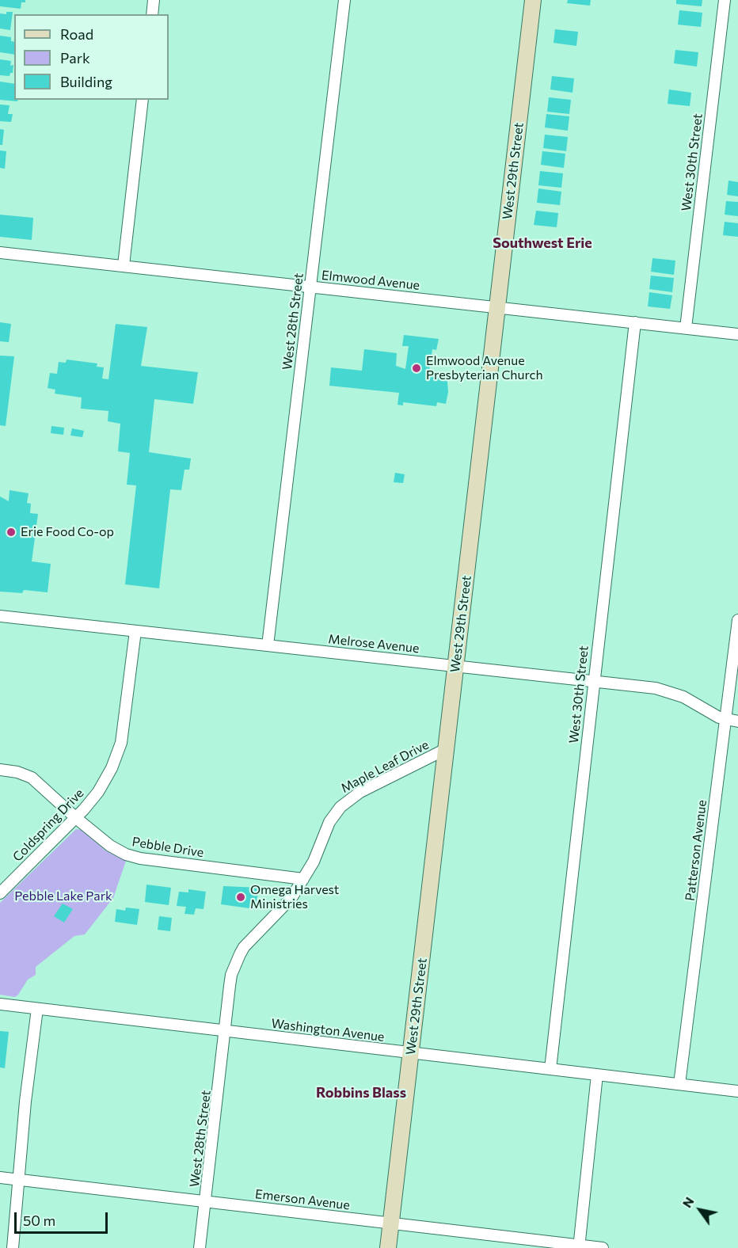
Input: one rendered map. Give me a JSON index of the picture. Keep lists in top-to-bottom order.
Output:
{
  "streets": {
    "street": [
      "West 30th Street",
      "West 29th Street",
      "Elmwood Avenue",
      "West 28th Street",
      "Melrose Avenue",
      "Maple Leaf Drive",
      "Coldspring Drive",
      "Pebble Drive",
      "Patterson Avenue",
      "Washington Avenue",
      "Emerson Avenue"
    ]
  },
  "crossings": [
    ["West 30th Street", "Elmwood Avenue"],
    ["West 30th Street", "Melrose Avenue"],
    ["West 30th Street", "Washington Avenue"],
    ["West 29th Street", "Elmwood Avenue"],
    ["West 29th Street", "Melrose Avenue"],
    ["West 29th Street", "Maple Leaf Drive"],
    ["West 29th Street", "Washington Avenue"],
    ["West 29th Street", "Emerson Avenue"],
    ["Elmwood Avenue", "West 28th Street"],
    ["West 28th Street", "Melrose Avenue"],
    ["West 28th Street", "Maple Leaf Drive"],
    ["West 28th Street", "Washington Avenue"],
    ["West 28th Street", "Emerson Avenue"],
    ["Melrose Avenue", "Coldspring Drive"],
    ["Melrose Avenue", "Patterson Avenue"],
    ["Maple Leaf Drive", "Pebble Drive"],
    ["Maple Leaf Drive", "Washington Avenue"],
    ["Coldspring Drive", "Pebble Drive"],
    ["Patterson Avenue", "Washington Avenue"]
  ],
  "districts": ["Southwest Erie", "Robbins Blass"],
  "parks": ["Pebble Lake Park"],
  "places": ["Elmwood Avenue Presbyterian Church", "Erie Food Co-op", "Omega Harvest Ministries"],
  "legend": ["Road", "Park", "Building"],
  "scale_bar": "50 m",
  "north": "top left"
}
